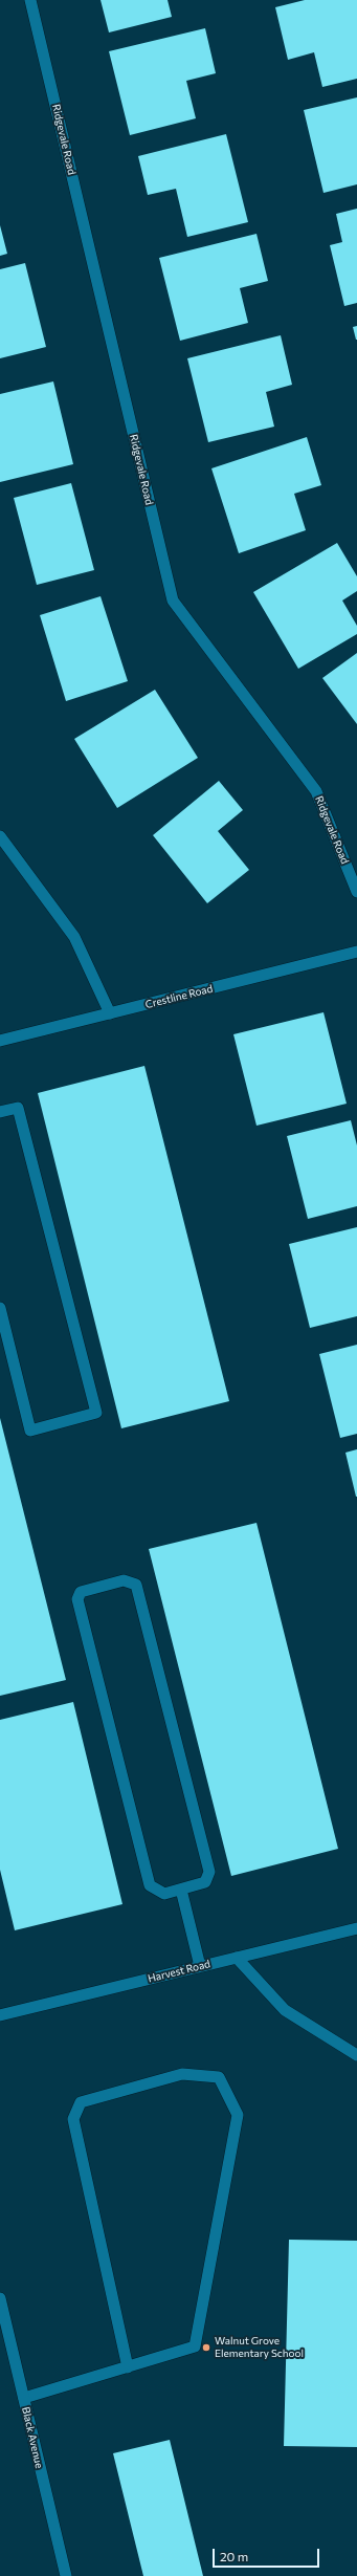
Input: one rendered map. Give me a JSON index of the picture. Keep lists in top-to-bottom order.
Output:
{
  "streets": {
    "street": [
      "Ridgevale Road",
      "Crestline Road",
      "Harvest Road",
      "Black Avenue"
    ]
  },
  "places": ["Walnut Grove Elementary School"],
  "scale_bar": "20 m"
}
